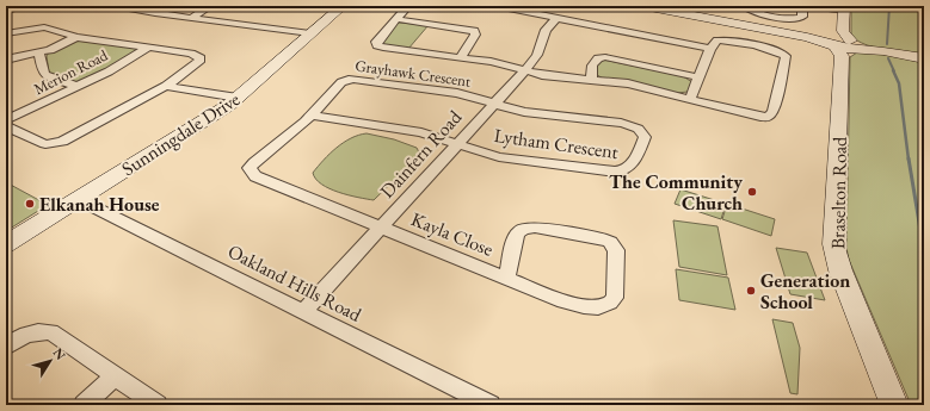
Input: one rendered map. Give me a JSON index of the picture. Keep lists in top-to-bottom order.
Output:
{
  "streets": {
    "street": [
      "Merion Road",
      "Grayhawk Crescent",
      "Sunningdale Drive",
      "Lytham Crescent",
      "Dainfern Road",
      "Braselton Road",
      "Kayla Close",
      "Oakland Hills Road"
    ]
  },
  "crossings": [
    ["Grayhawk Crescent", "Lytham Crescent"],
    ["Grayhawk Crescent", "Dainfern Road"],
    ["Grayhawk Crescent", "Kayla Close"],
    ["Sunningdale Drive", "Oakland Hills Road"],
    ["Lytham Crescent", "Dainfern Road"],
    ["Dainfern Road", "Kayla Close"],
    ["Dainfern Road", "Oakland Hills Road"]
  ],
  "places": ["The Community Church", "Elkanah House", "Generation School"],
  "north": "top right"
}
